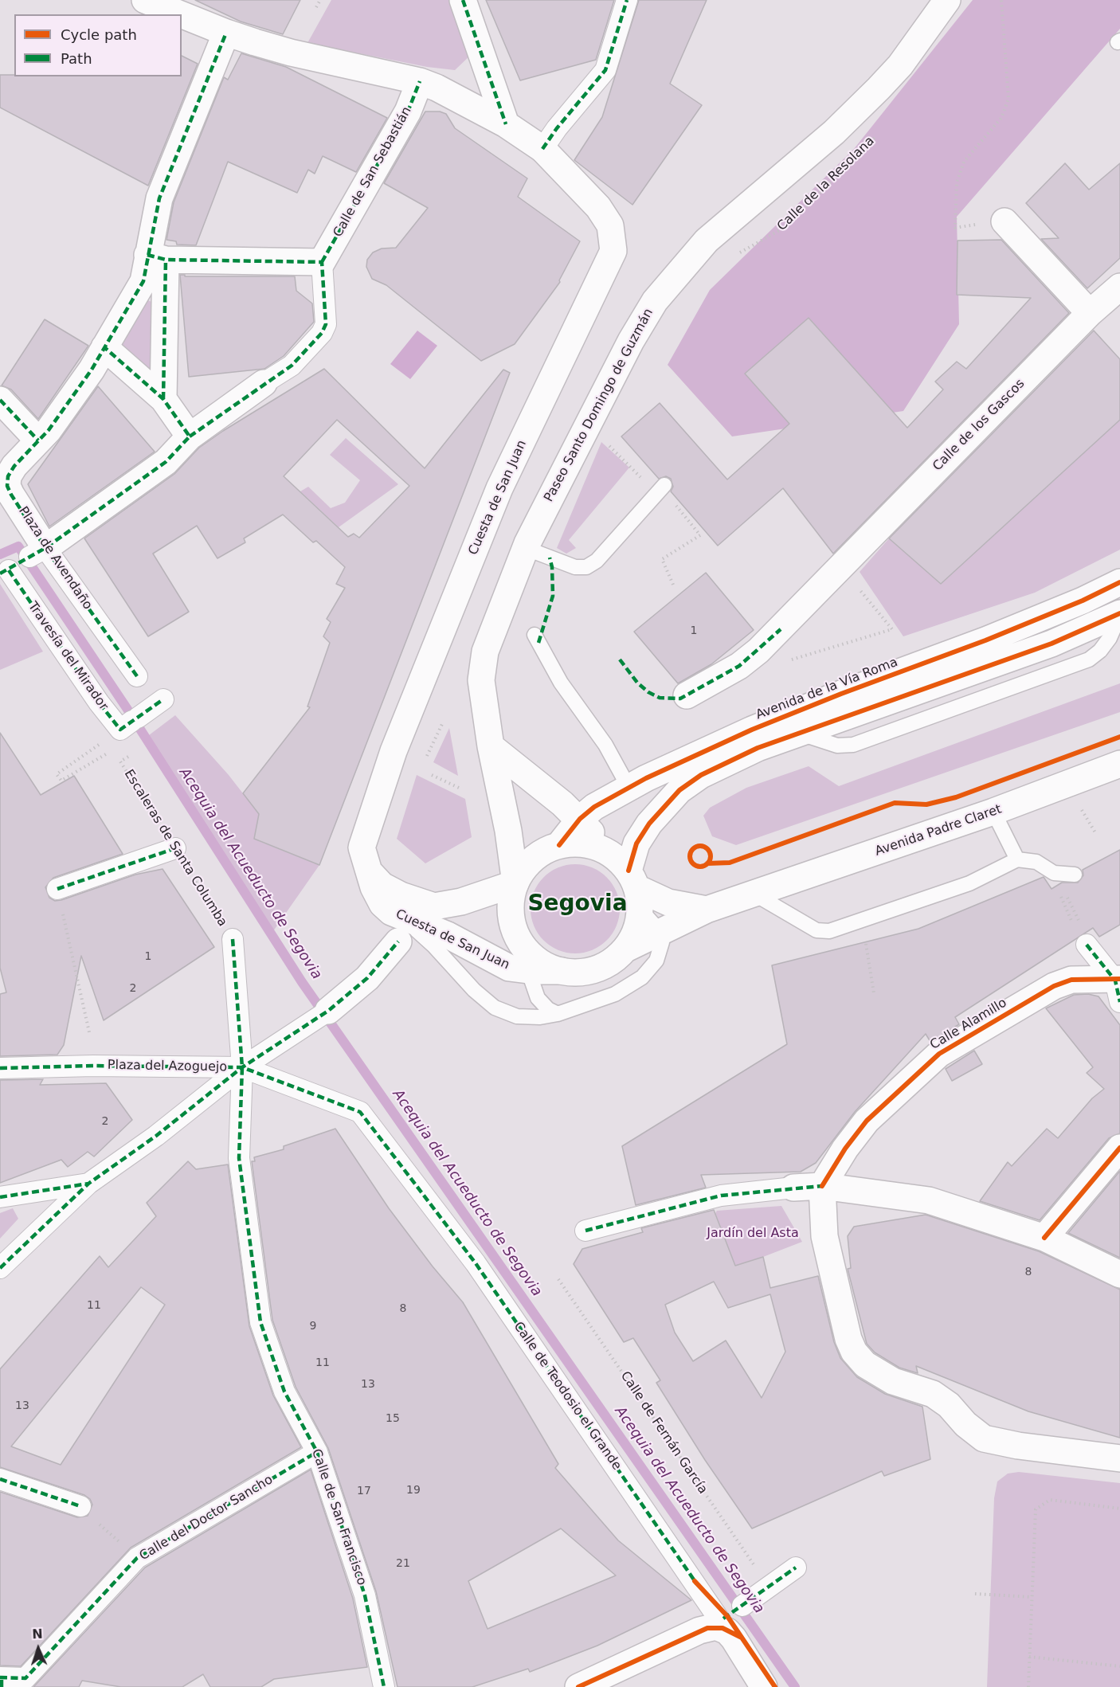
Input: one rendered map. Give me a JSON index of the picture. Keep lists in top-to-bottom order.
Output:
{
  "streets": {
    "street": [
      "Calle de San Sebastián",
      "Paseo Santo Domingo de Guzmán",
      "Calle de los Gascos",
      "Cuesta de San Juan",
      "Plaza de Avendaño",
      "Travesía del Mirador",
      "Avenida de la Vía Roma",
      "Avenida Padre Claret",
      "Calle Alamillo",
      "Plaza del Azoguejo",
      "Calle de Teodosio el Grande",
      "Calle de San Francisco",
      "Calle del Doctor Sancho"
    ],
    "path": ["Calle de la Resolana", "Escaleras de Santa Columba", "Calle de Fernán García"]
  },
  "crossings": [
    ["Calle de San Sebastián", "Cuesta de San Juan"],
    ["Paseo Santo Domingo de Guzmán", "Cuesta de San Juan"],
    ["Paseo Santo Domingo de Guzmán", "Avenida de la Vía Roma"],
    ["Paseo Santo Domingo de Guzmán", "Avenida Padre Claret"],
    ["Cuesta de San Juan", "Avenida de la Vía Roma"],
    ["Cuesta de San Juan", "Avenida Padre Claret"],
    ["Plaza de Avendaño", "Travesía del Mirador"],
    ["Avenida de la Vía Roma", "Avenida Padre Claret"],
    ["Escaleras de Santa Columba", "Plaza del Azoguejo"],
    ["Plaza del Azoguejo", "Calle de Teodosio el Grande"],
    ["Plaza del Azoguejo", "Calle de San Francisco"],
    ["Calle de San Francisco", "Calle del Doctor Sancho"]
  ],
  "districts": ["Segovia"],
  "water": ["Acequia del Acueducto de Segovia"],
  "parks": ["Jardín del Asta"],
  "house_numbers": [
    "1",
    "1",
    "2",
    "2",
    "8",
    "11",
    "8",
    "9",
    "11",
    "13",
    "13",
    "15",
    "19",
    "17",
    "21"
  ],
  "legend": ["Cycle path", "Path"],
  "north": "top"
}
